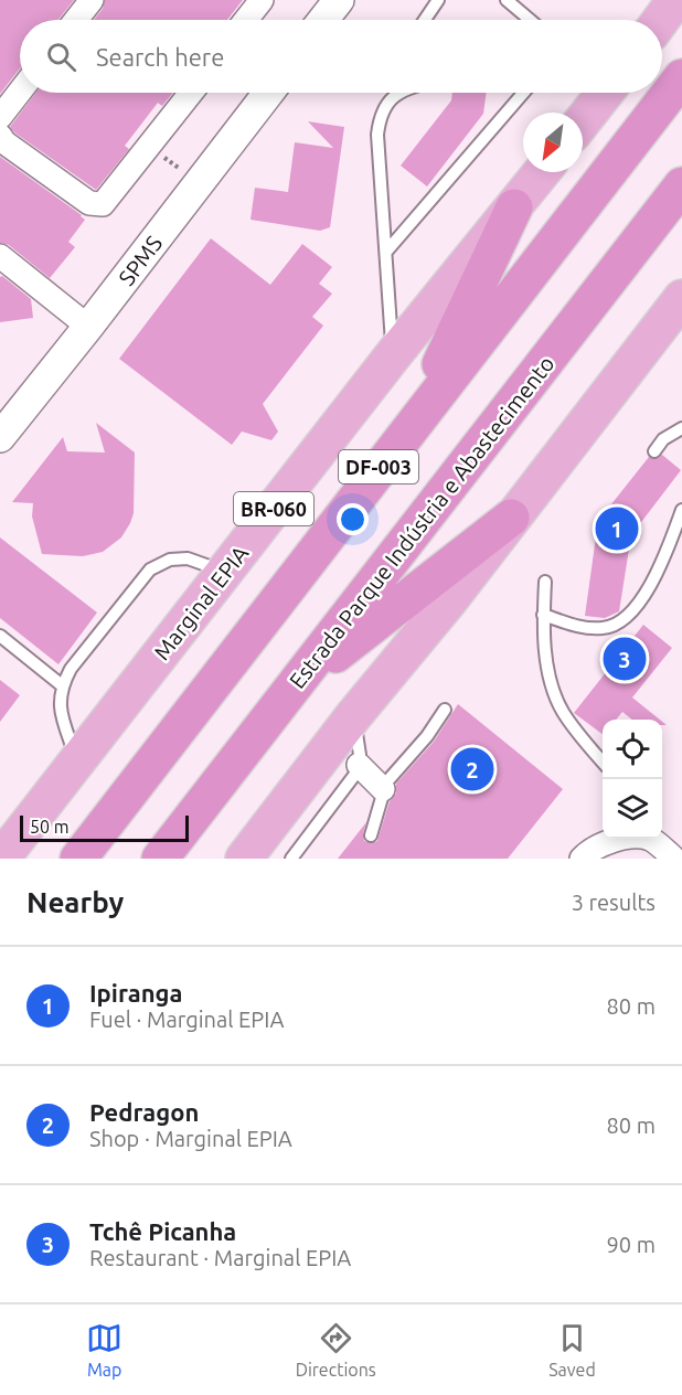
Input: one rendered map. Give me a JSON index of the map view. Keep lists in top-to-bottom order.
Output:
{
  "streets": {
    "highway": ["DF-003", "Estrada Parque Indústria e Abastecimento"],
    "main road": ["BR-060", "Marginal EPIA"],
    "street": ["SPMS"]
  },
  "scale_bar": "50 m",
  "north": "bottom left",
  "page": {
    "search": "Search here",
    "pins": ["1", "3", "2"],
    "scale": "50 m",
    "heading": ["Nearby", "3 results"],
    "list": [
      {
        "mark": "1",
        "name": "Ipiranga",
        "note": "Fuel · Marginal EPIA",
        "value": "80 m"
      },
      {
        "mark": "2",
        "name": "Pedragon",
        "note": "Shop · Marginal EPIA",
        "value": "80 m"
      },
      {
        "mark": "3",
        "name": "Tchê Picanha",
        "note": "Restaurant · Marginal EPIA",
        "value": "90 m"
      }
    ],
    "nav": ["Map", "Directions", "Saved"]
  }
}
